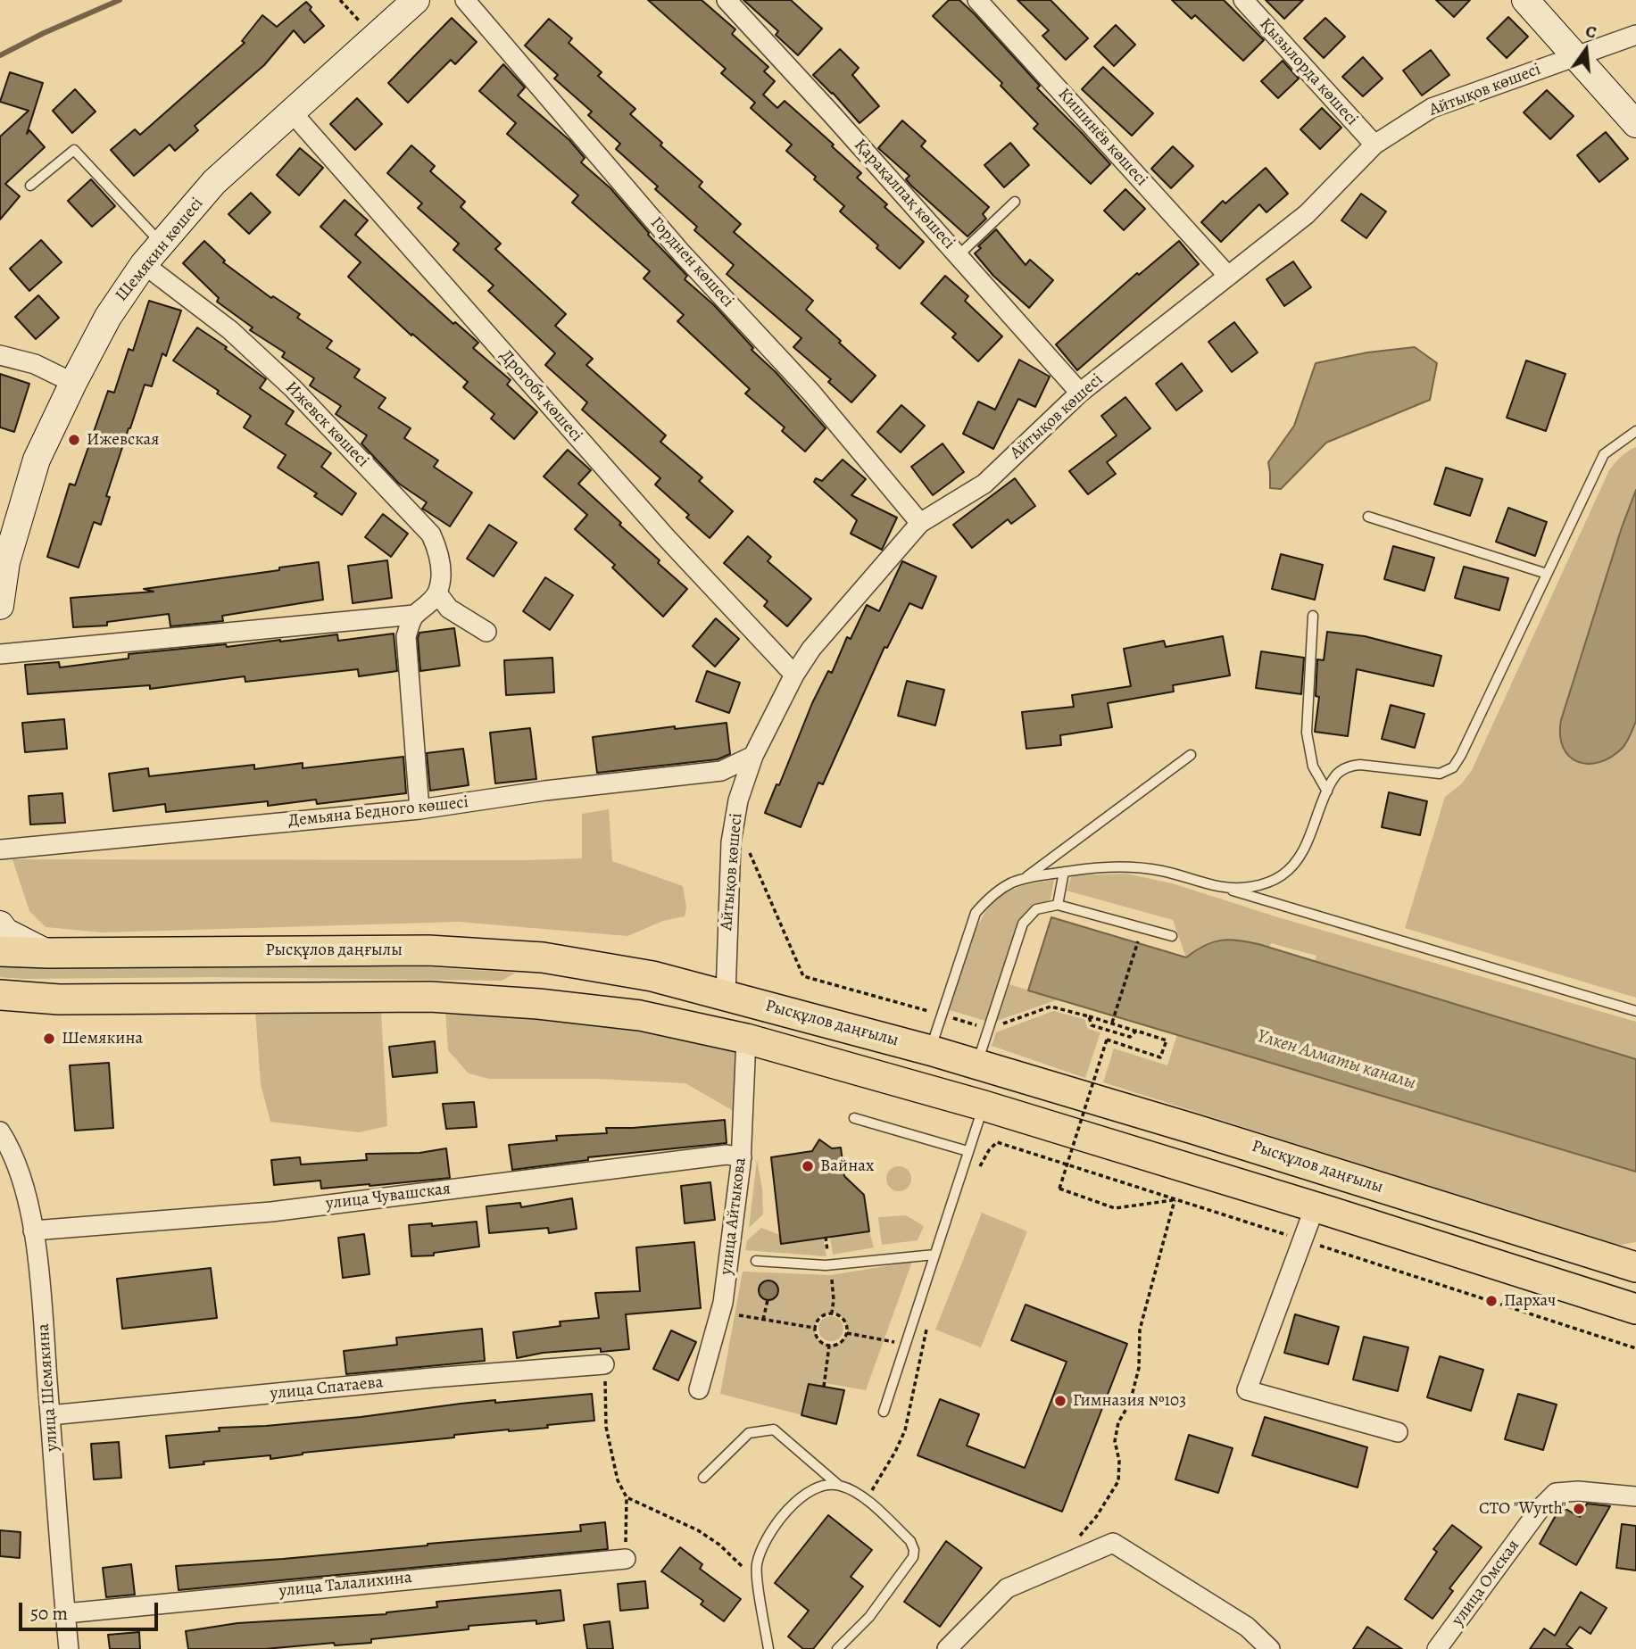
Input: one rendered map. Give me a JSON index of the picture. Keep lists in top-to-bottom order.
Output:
{
  "streets": {
    "main road": ["Шемякин көшесі", "Рысқұлов даңғылы"],
    "street": [
      "Қызылорда көшесі",
      "Айтықов көшесі",
      "Кишинёв көшесі",
      "Қарақалпақ көшесі",
      "Горднен көшесі",
      "Дрогобч көшесі",
      "Ижевск көшесі",
      "Демьяна Бедного көшесі",
      "улица Чувашская",
      "улица Айтыкова",
      "улица Шемякина",
      "улица Спатаева",
      "улица Омская",
      "улица Талалихина"
    ]
  },
  "crossings": [
    ["Қызылорда көшесі", "Айтықов көшесі"],
    ["Айтықов көшесі", "Кишинёв көшесі"],
    ["Айтықов көшесі", "Қарақалпақ көшесі"],
    ["Айтықов көшесі", "Горднен көшесі"],
    ["Айтықов көшесі", "Дрогобч көшесі"],
    ["Айтықов көшесі", "Демьяна Бедного көшесі"],
    ["Айтықов көшесі", "Рысқұлов даңғылы"],
    ["Шемякин көшесі", "Дрогобч көшесі"],
    ["Шемякин көшесі", "Ижевск көшесі"],
    ["улица Чувашская", "улица Айтыкова"],
    ["улица Чувашская", "улица Шемякина"],
    ["улица Шемякина", "улица Спатаева"],
    ["улица Шемякина", "улица Талалихина"]
  ],
  "water": ["Үлкен Алматы каналы"],
  "places": [
    "Ижевская",
    "Шемякина",
    "Вайнах",
    "Пархач",
    "Гимназия №103",
    "СТО \"Wyrth\""
  ],
  "scale_bar": "50 m",
  "north": "top"
}
